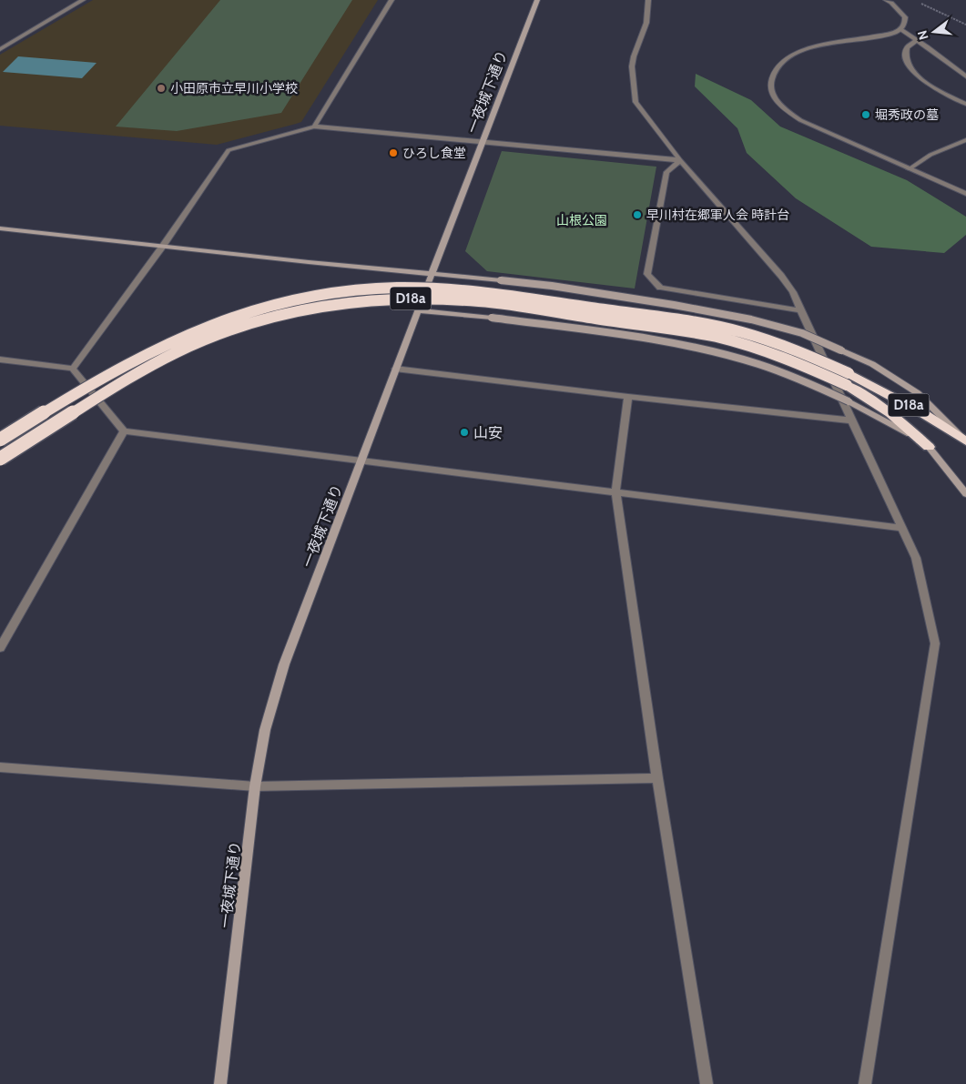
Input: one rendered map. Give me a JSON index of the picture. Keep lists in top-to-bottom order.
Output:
{
  "streets": {
    "highway": ["D18a"],
    "street": ["一夜城下通り"]
  },
  "crossings": [
    ["一夜城下通り", "D18a"]
  ],
  "parks": ["山根公園"],
  "places": [
    "小田原市立早川小学校",
    "堀秀政の墓",
    "ひろし食堂",
    "早川村在郷軍人会 時計台",
    "山安"
  ],
  "north": "left"
}
